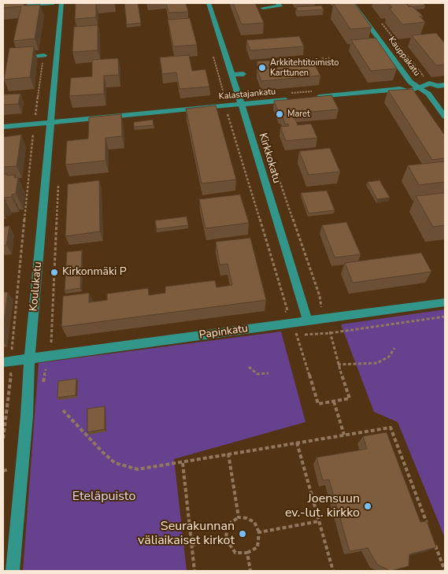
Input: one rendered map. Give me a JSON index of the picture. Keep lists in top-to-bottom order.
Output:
{
  "streets": {
    "street": [
      "Kauppakatu",
      "Kalastajankatu",
      "Kirkkokatu",
      "Koulukatu",
      "Papinkatu"
    ]
  },
  "crossings": [
    ["Kalastajankatu", "Kirkkokatu"],
    ["Kalastajankatu", "Koulukatu"],
    ["Kirkkokatu", "Papinkatu"],
    ["Koulukatu", "Papinkatu"]
  ],
  "parks": ["Eteläpuisto"],
  "places": [
    "Arkkitehtitoimisto Karttunen",
    "Maret",
    "Kirkonmäki P",
    "Joensuun ev.-lut. kirkko",
    "Seurakunnan väliaikaiset kirkot"
  ]
}
